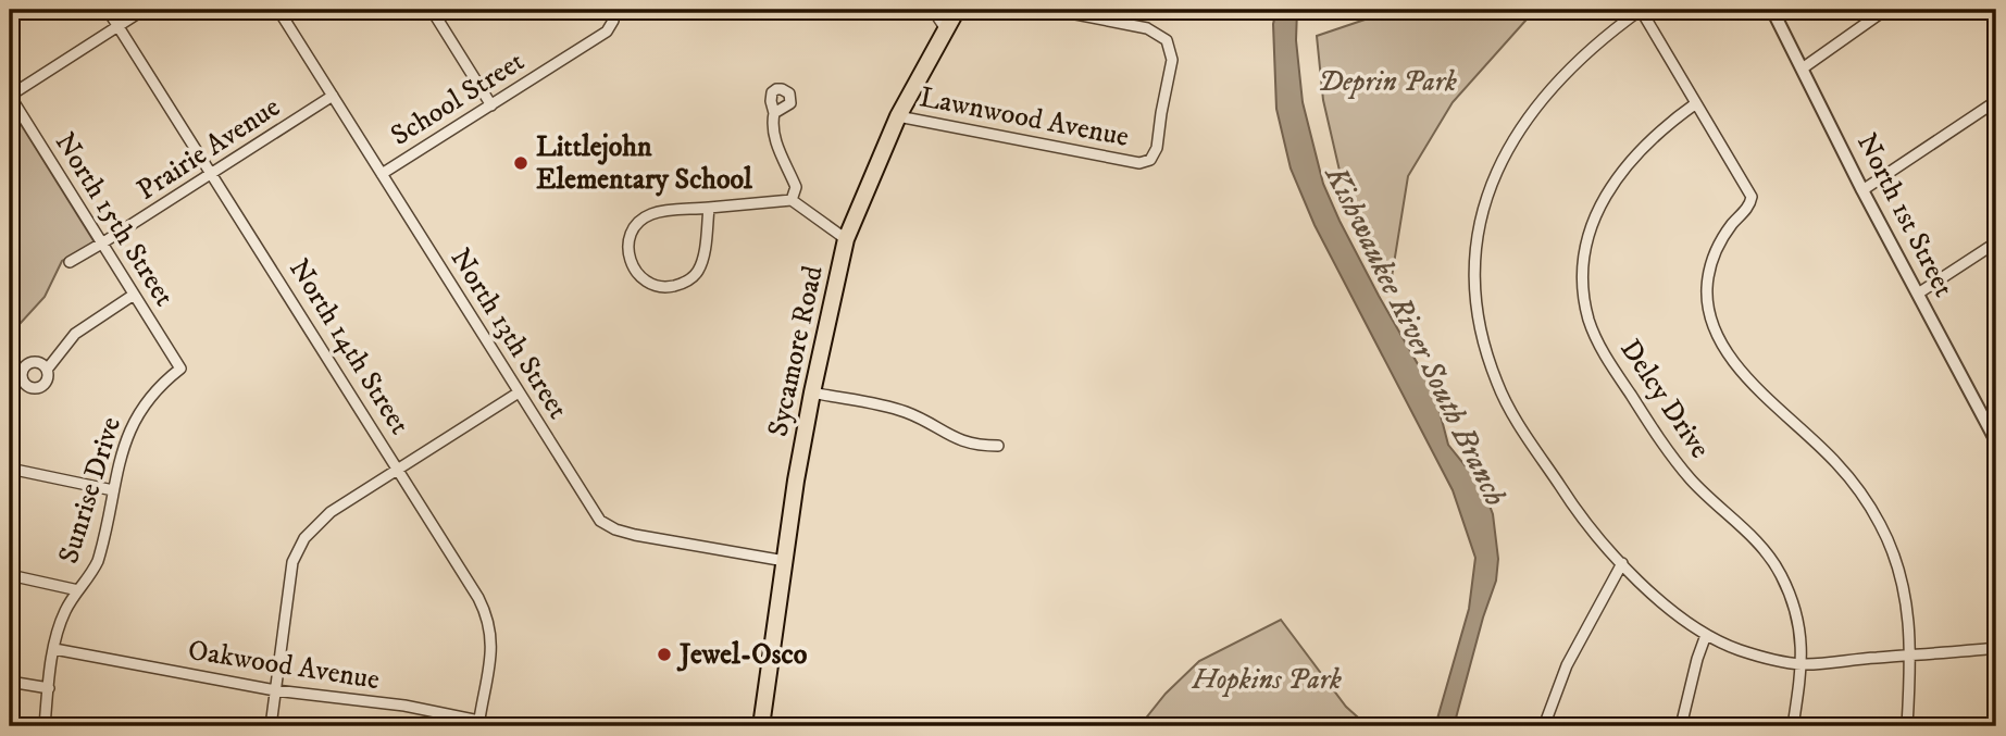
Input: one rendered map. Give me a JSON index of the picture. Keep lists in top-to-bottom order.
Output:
{
  "streets": {
    "main road": ["Sycamore Road"],
    "street": [
      "School Street",
      "Lawnwood Avenue",
      "Prairie Avenue",
      "North 1st Street",
      "North 15th Street",
      "North 13th Street",
      "North 14th Street",
      "Delcy Drive",
      "Sunrise Drive",
      "Oakwood Avenue"
    ]
  },
  "crossings": [
    ["School Street", "North 13th Street"],
    ["Lawnwood Avenue", "Sycamore Road"],
    ["Prairie Avenue", "North 15th Street"],
    ["Prairie Avenue", "North 13th Street"],
    ["Prairie Avenue", "North 14th Street"],
    ["North 15th Street", "Sunrise Drive"],
    ["North 13th Street", "Sycamore Road"],
    ["North 14th Street", "Oakwood Avenue"],
    ["Sunrise Drive", "Oakwood Avenue"]
  ],
  "water": ["Kishwaukee River South Branch"],
  "parks": ["Deprin Park", "Hopkins Park"],
  "places": ["Littlejohn Elementary School", "Jewel-Osco"]
}
